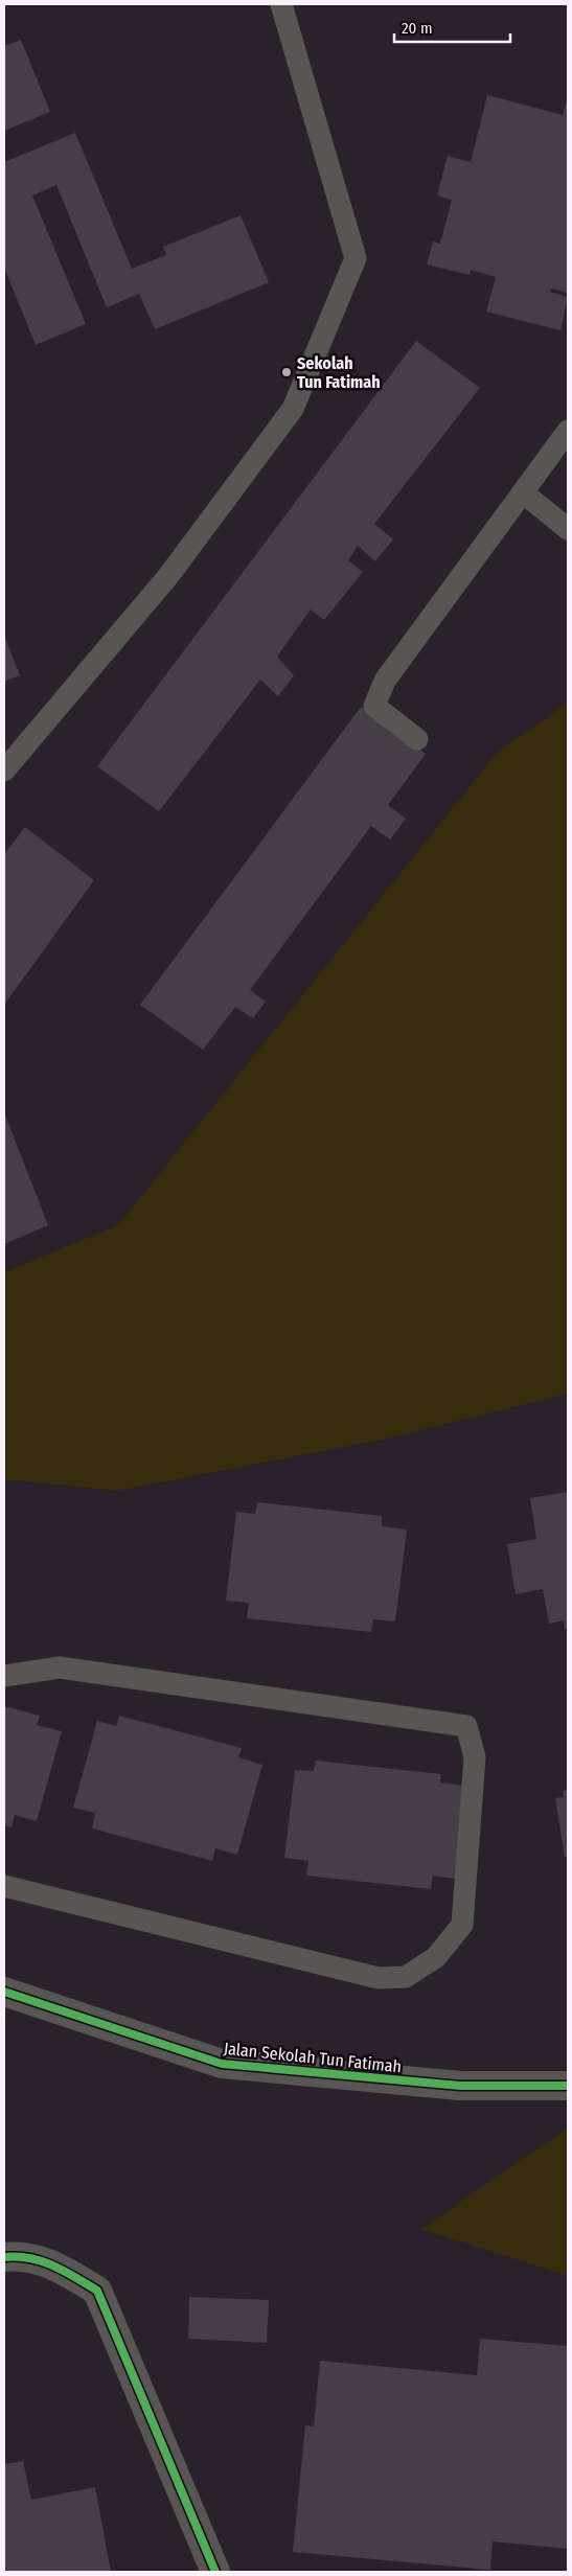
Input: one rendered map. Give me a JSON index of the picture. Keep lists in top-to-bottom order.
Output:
{
  "streets": {
    "street": ["Jalan Sekolah Tun Fatimah"]
  },
  "places": ["Sekolah Tun Fatimah"],
  "scale_bar": "20 m"
}
